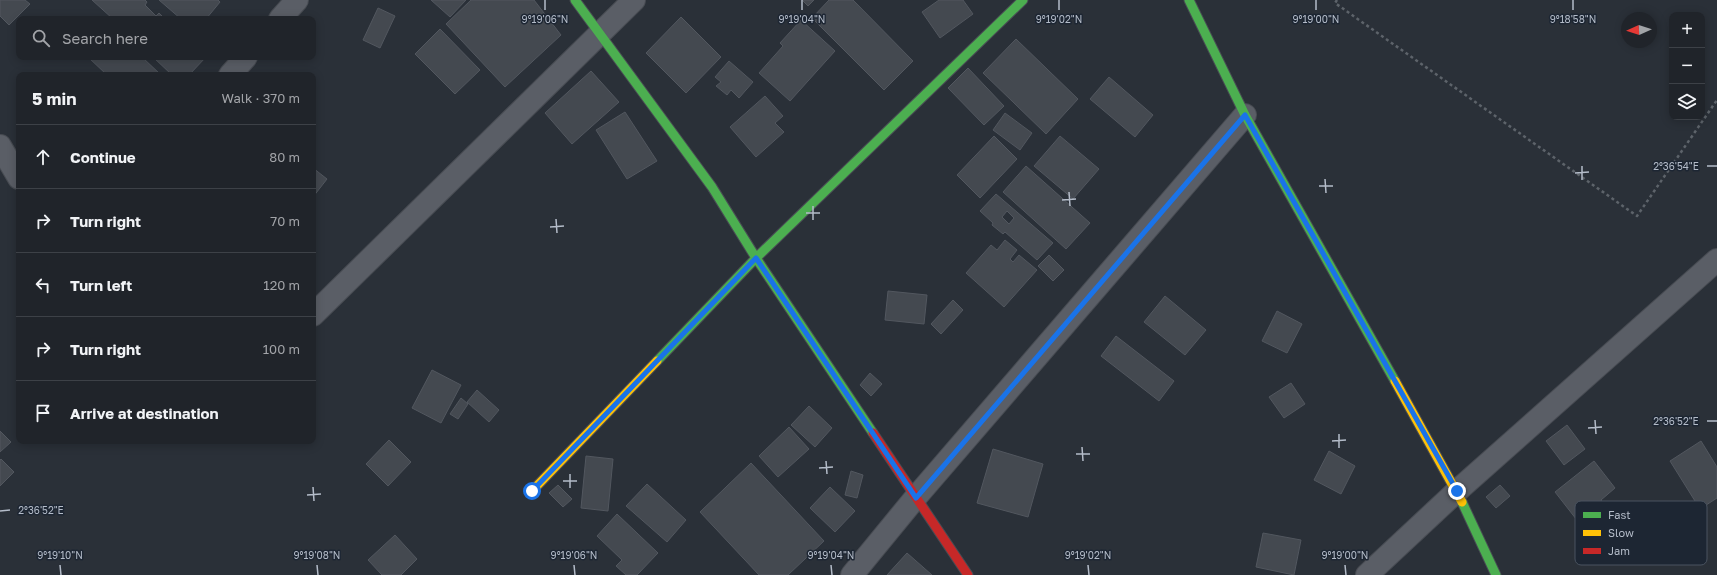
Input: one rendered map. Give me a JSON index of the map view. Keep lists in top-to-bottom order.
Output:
{
  "legend": ["Fast", "Slow", "Jam"],
  "north": "left",
  "page": {
    "map_buttons": ["+", "−"],
    "search": "Search here",
    "heading": ["5 min", "Walk · 370 m"],
    "list": [
      ["Continue", "80 m"],
      ["Turn right", "70 m"],
      ["Turn left", "120 m"],
      ["Turn right", "100 m"],
      "Arrive at destination"
    ]
  },
  "coordinates": [
    "9°19'06\"N",
    "9°19'04\"N",
    "9°19'02\"N",
    "9°19'00\"N",
    "9°18'58\"N",
    "2°36'54\"E",
    "2°36'52\"E",
    "9°19'10\"N",
    "9°19'08\"N"
  ]
}
